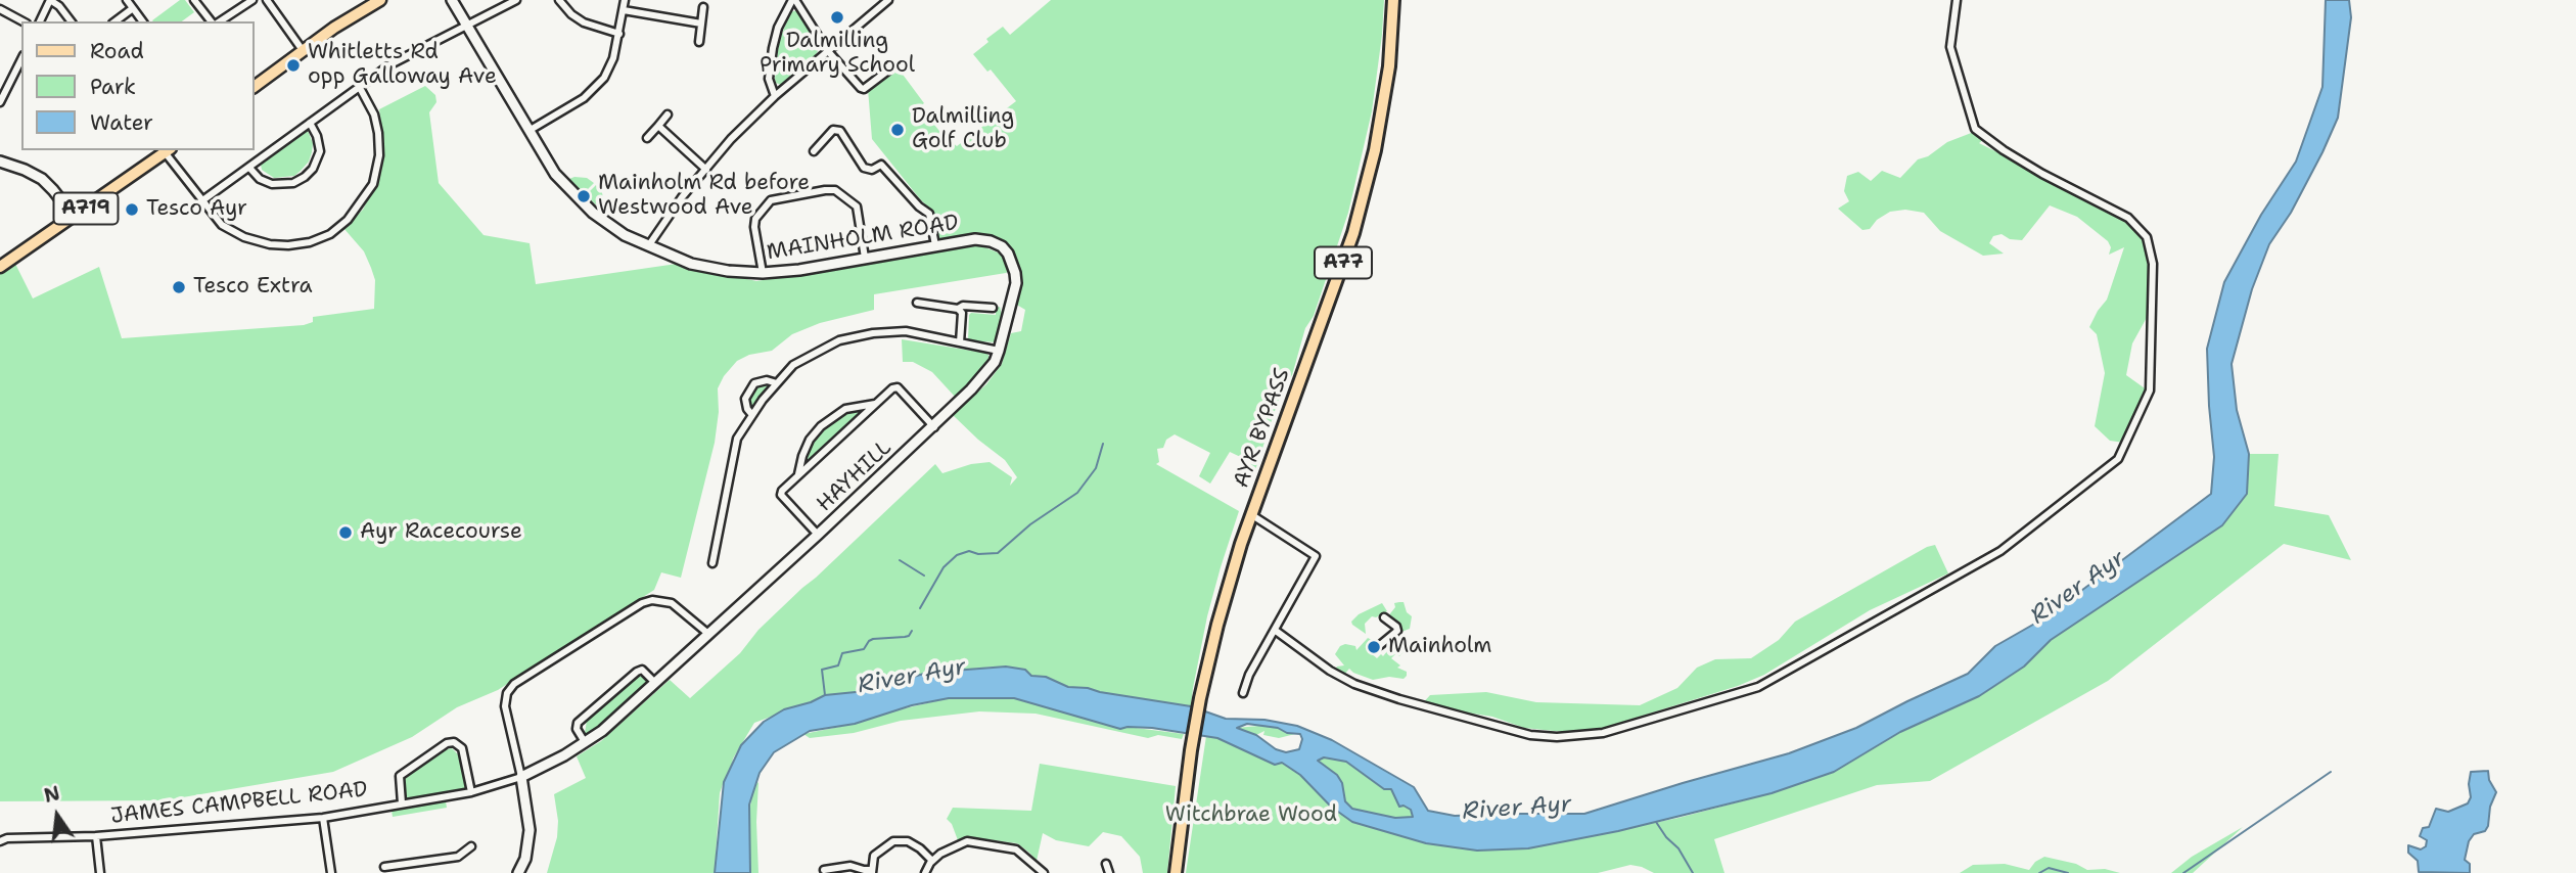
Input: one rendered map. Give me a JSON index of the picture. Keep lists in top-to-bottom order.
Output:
{
  "streets": {
    "highway": ["A77", "AYR BYPASS"],
    "main road": ["A719"],
    "street": ["MAINHOLM ROAD", "HAYHILL", "JAMES CAMPBELL ROAD"]
  },
  "crossings": [
    ["MAINHOLM ROAD", "HAYHILL"],
    ["HAYHILL", "JAMES CAMPBELL ROAD"]
  ],
  "water": ["River Ayr"],
  "parks": ["Witchbrae Wood"],
  "places": [
    "Dalmilling Primary School",
    "Whitletts Rd opp Galloway Ave",
    "Dalmilling Golf Club",
    "Mainholm Rd before Westwood Ave",
    "Tesco Ayr",
    "Tesco Extra",
    "Ayr Racecourse",
    "Mainholm"
  ],
  "legend": ["Road", "Park", "Water"],
  "north": "top"
}
